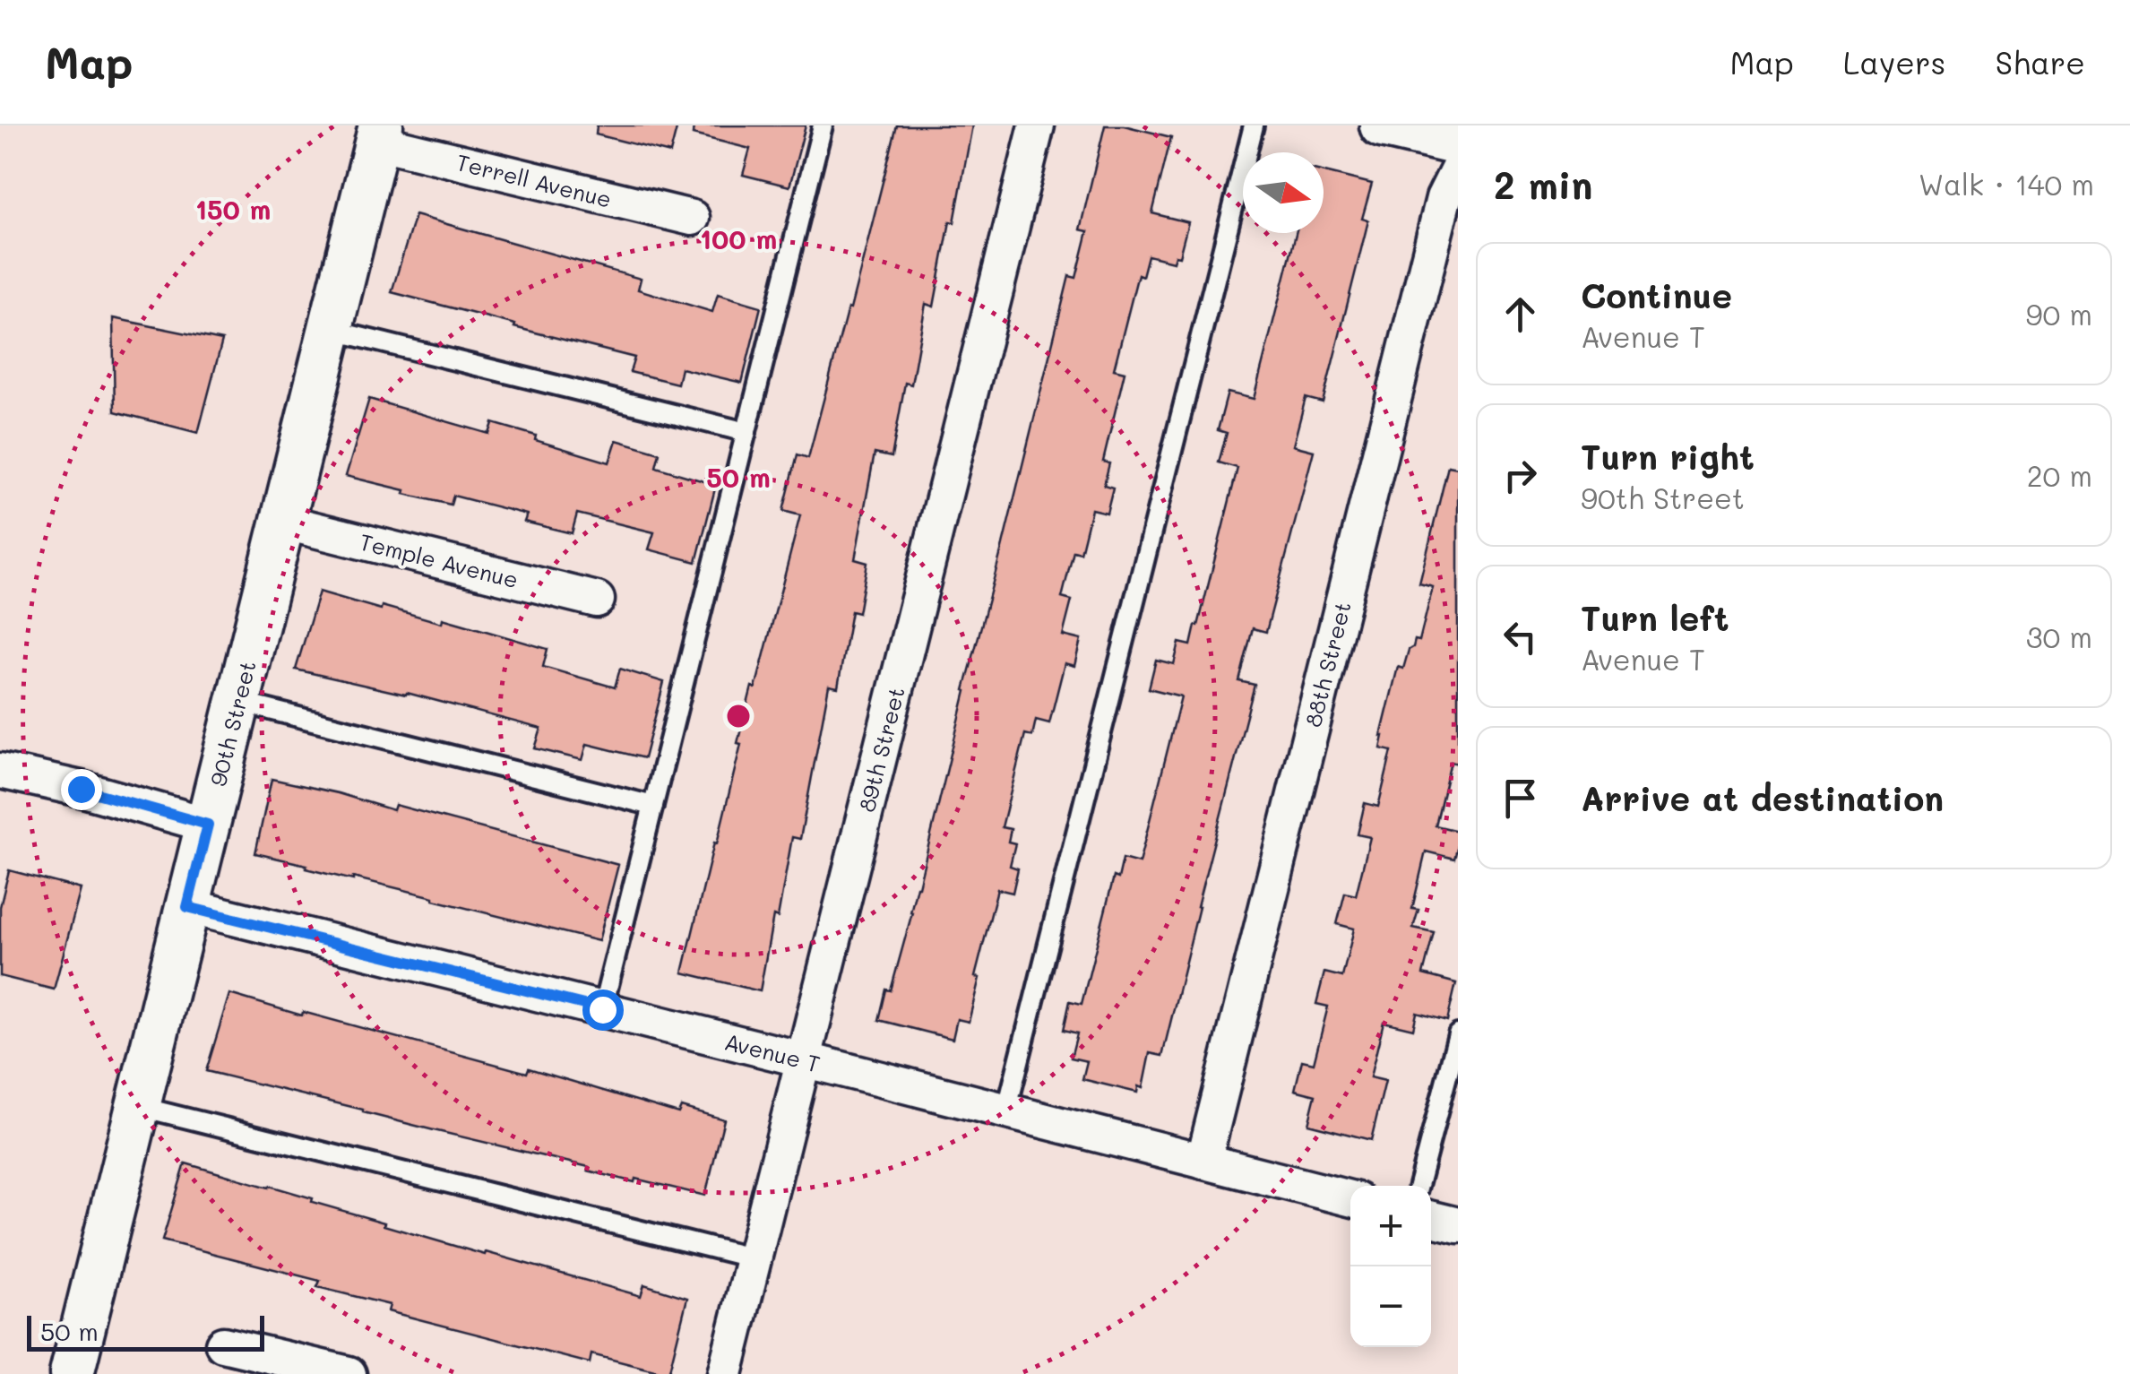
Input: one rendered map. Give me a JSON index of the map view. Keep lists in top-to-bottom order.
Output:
{
  "streets": {
    "street": [
      "Terrell Avenue",
      "Temple Avenue",
      "88th Street",
      "90th Street",
      "89th Street",
      "Avenue T"
    ]
  },
  "crossings": [
    ["Terrell Avenue", "90th Street"],
    ["Temple Avenue", "90th Street"],
    ["88th Street", "Avenue T"],
    ["90th Street", "Avenue T"],
    ["89th Street", "Avenue T"]
  ],
  "scale_bar": "50 m",
  "north": "right",
  "page": {
    "header": "Map",
    "nav": ["Map", "Layers", "Share"],
    "heading": ["2 min", "Walk · 140 m"],
    "list": [
      ["Continue", "Avenue T", "90 m"],
      ["Turn right", "90th Street", "20 m"],
      ["Turn left", "Avenue T", "30 m"],
      "Arrive at destination"
    ],
    "map_buttons": ["+", "−"],
    "scale": "50 m"
  },
  "rings": ["150 m", "100 m", "50 m"]
}
